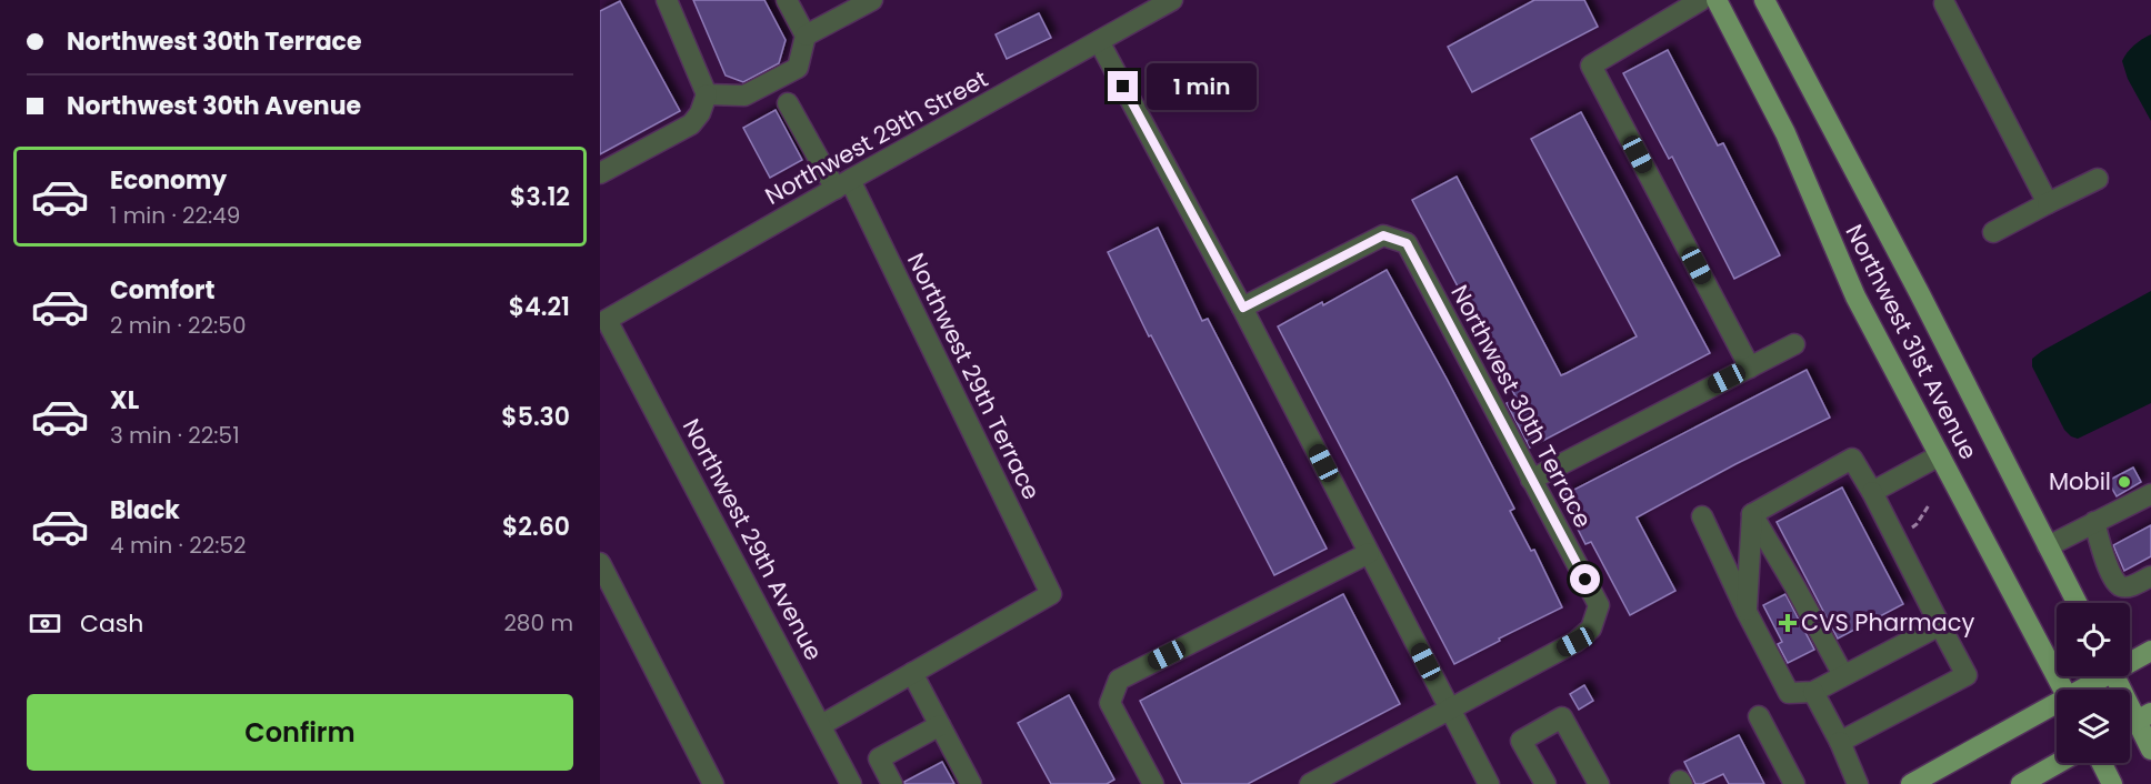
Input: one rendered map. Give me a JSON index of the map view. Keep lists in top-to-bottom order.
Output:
{
  "streets": {
    "main road": ["Northwest 31st Avenue"],
    "street": [
      "Northwest 29th Street",
      "Northwest 29th Terrace",
      "Northwest 30th Terrace",
      "Northwest 29th Avenue"
    ]
  },
  "crossings": [
    ["Northwest 29th Street", "Northwest 29th Terrace"],
    ["Northwest 29th Street", "Northwest 29th Avenue"]
  ],
  "places": {
    "other": ["Mobil"],
    "health": ["CVS Pharmacy"]
  },
  "page": {
    "banner": ["Northwest 30th Terrace", "Northwest 30th Avenue"],
    "bubble": "1 min",
    "list": [
      {
        "name": "Economy",
        "note": "1 min · 22:49",
        "value": "$3.12"
      },
      {
        "name": "Comfort",
        "note": "2 min · 22:50",
        "value": "$4.21"
      },
      {
        "name": "XL",
        "note": "3 min · 22:51",
        "value": "$5.30"
      },
      {
        "name": "Black",
        "note": "4 min · 22:52",
        "value": "$2.60"
      }
    ],
    "pay": ["Cash", "280 m"],
    "buttons": "Confirm"
  }
}
